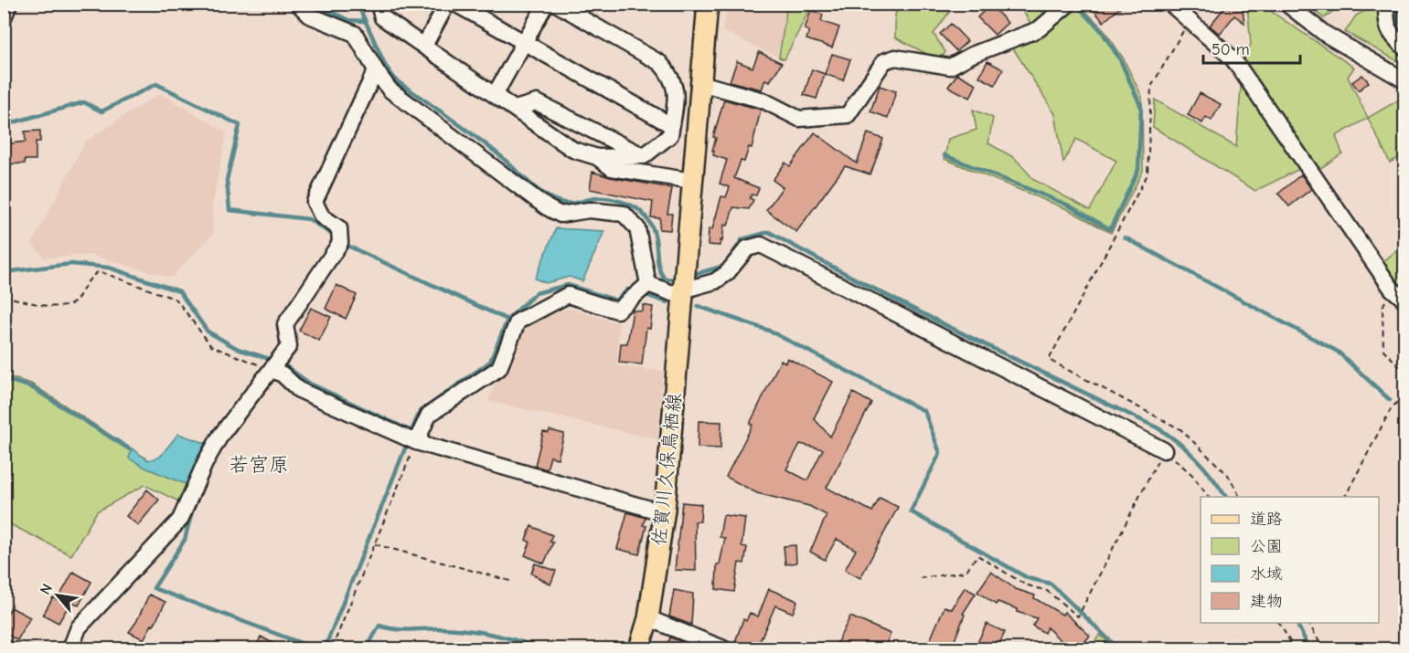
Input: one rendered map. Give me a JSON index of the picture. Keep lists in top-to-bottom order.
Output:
{
  "streets": {
    "main road": ["佐賀川久保鳥栖線"]
  },
  "districts": ["若宮原"],
  "legend": [
    "道路",
    "公園",
    "水域",
    "建物"
  ],
  "scale_bar": "50 m",
  "north": "top left"
}
